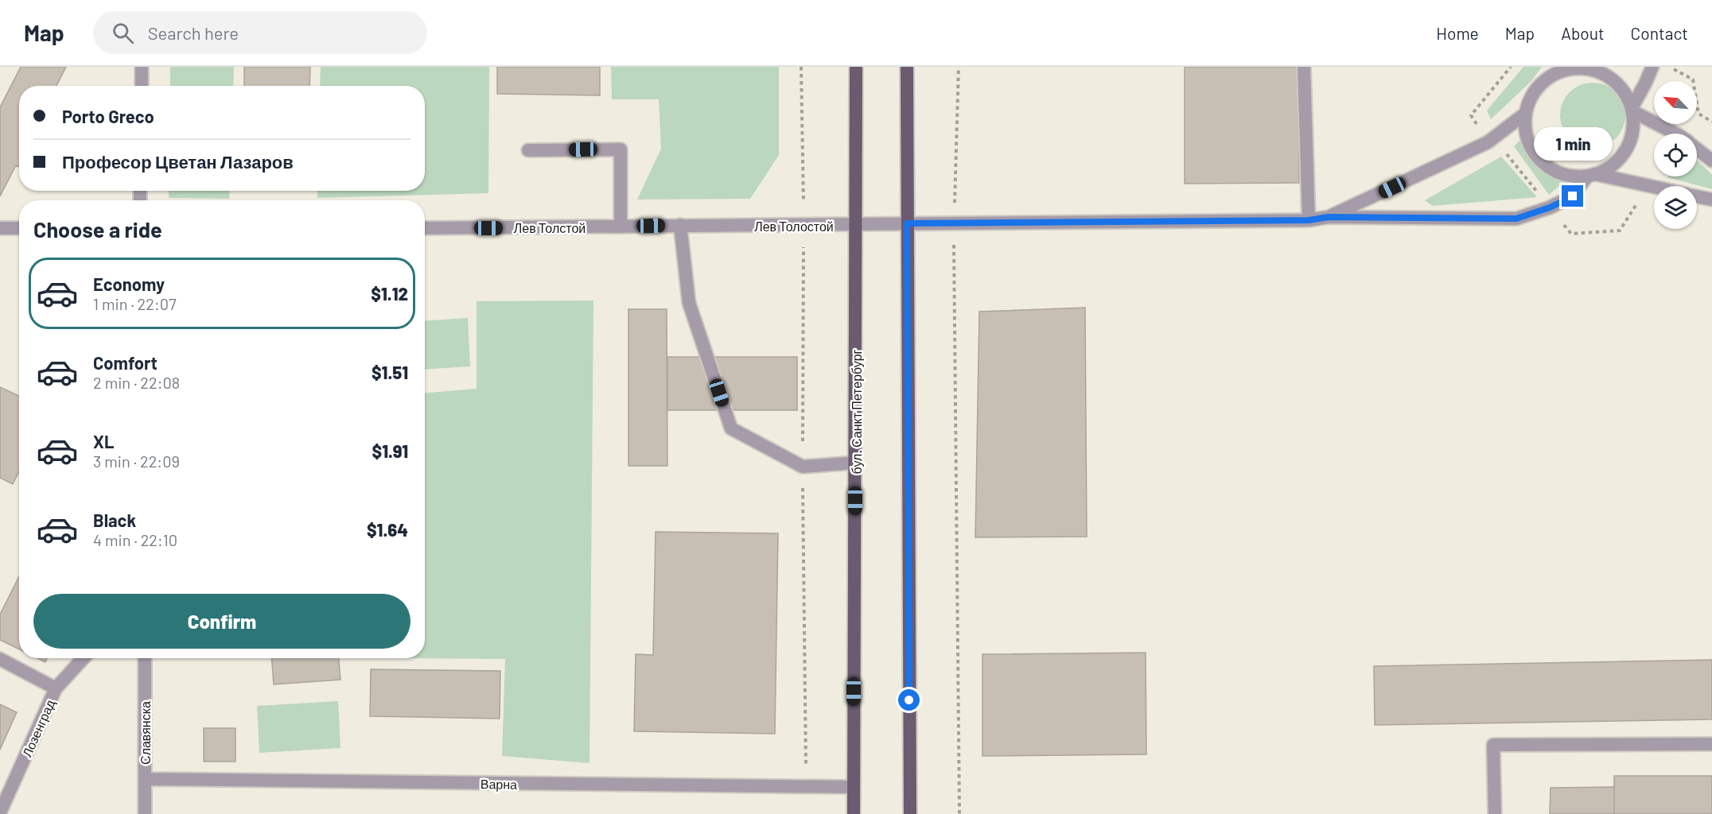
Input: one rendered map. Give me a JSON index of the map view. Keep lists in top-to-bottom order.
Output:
{
  "streets": {
    "main road": ["бул. Санкт Петербург"],
    "street": [
      "Лев Толостой",
      "Лев Толстой",
      "Лозенград",
      "Славянска",
      "Варна"
    ]
  },
  "crossings": [
    ["Лев Толостой", "Лев Толстой"],
    ["Лев Толостой", "бул. Санкт Петербург"],
    ["бул. Санкт Петербург", "Варна"],
    ["Славянска", "Варна"]
  ],
  "north": "top left",
  "page": {
    "header": "Map",
    "search": "Search here",
    "nav": [
      "Home",
      "Map",
      "About",
      "Contact"
    ],
    "banner": ["Porto Greco", "Професор Цветан Лазаров"],
    "bubble": "1 min",
    "heading": "Choose a ride",
    "list": [
      {
        "name": "Economy",
        "note": "1 min · 22:07",
        "value": "$1.12"
      },
      {
        "name": "Comfort",
        "note": "2 min · 22:08",
        "value": "$1.51"
      },
      {
        "name": "XL",
        "note": "3 min · 22:09",
        "value": "$1.91"
      },
      {
        "name": "Black",
        "note": "4 min · 22:10",
        "value": "$1.64"
      }
    ],
    "buttons": "Confirm"
  }
}
